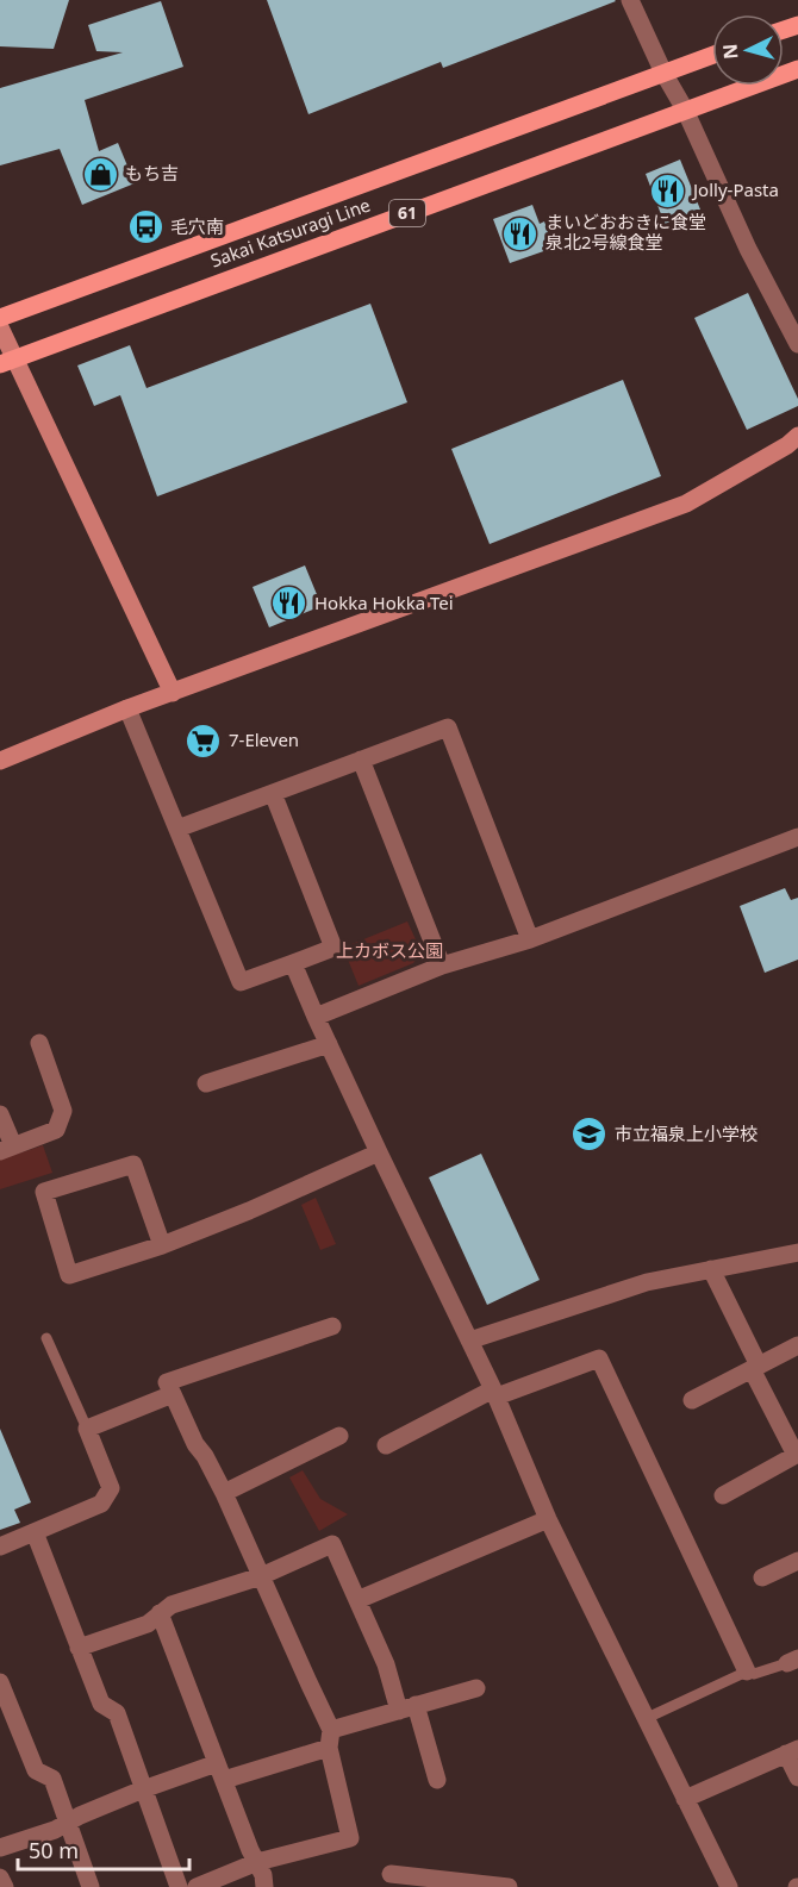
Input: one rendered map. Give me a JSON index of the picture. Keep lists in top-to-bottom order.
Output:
{
  "streets": {
    "main road": ["61", "Sakai Katsuragi Line"]
  },
  "parks": ["上カボス公園"],
  "places": {
    "shop": ["もち吉"],
    "restaurant": ["Jolly-Pasta", "まいどおおきに食堂 泉北2号線食堂", "Hokka Hokka Tei"],
    "bus stop": ["毛穴南"],
    "supermarket": ["7-Eleven"],
    "school or university": ["市立福泉上小学校"]
  },
  "scale_bar": "50 m",
  "north": "left"
}
